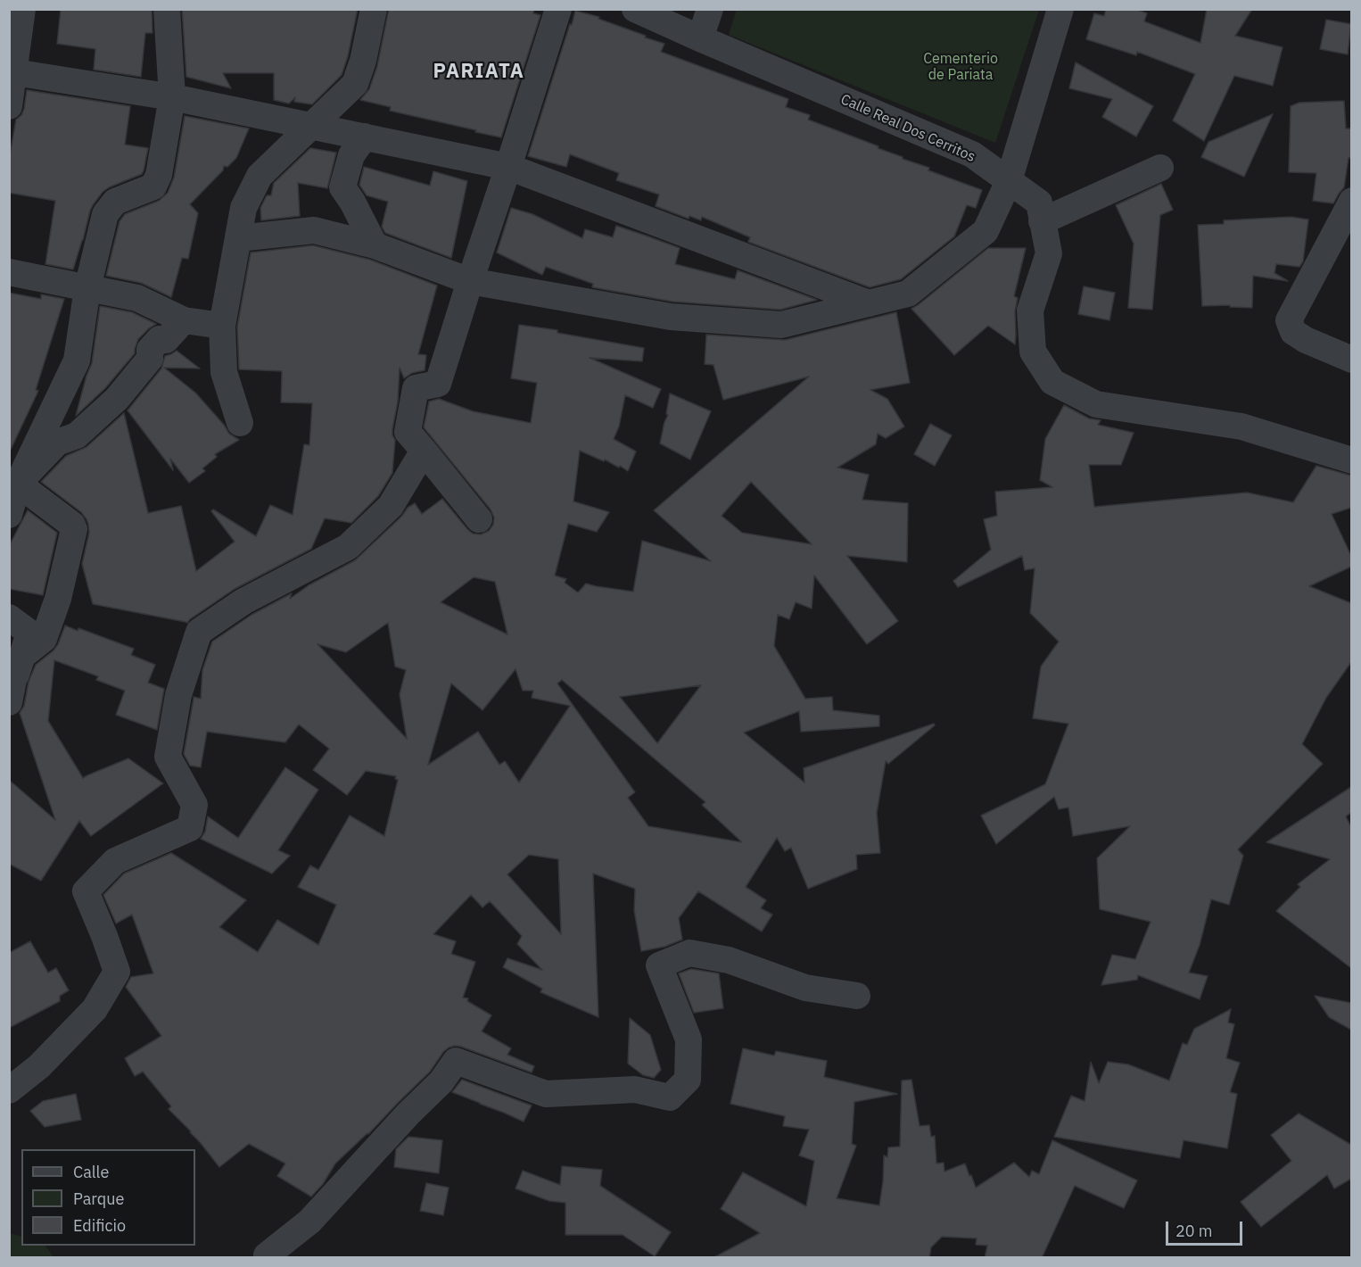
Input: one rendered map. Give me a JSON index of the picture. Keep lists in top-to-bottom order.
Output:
{
  "streets": {
    "street": ["Calle Real Dos Cerritos"]
  },
  "districts": ["PARIATA"],
  "parks": ["Cementerio de Pariata"],
  "legend": ["Calle", "Parque", "Edificio"],
  "scale_bar": "20 m"
}
